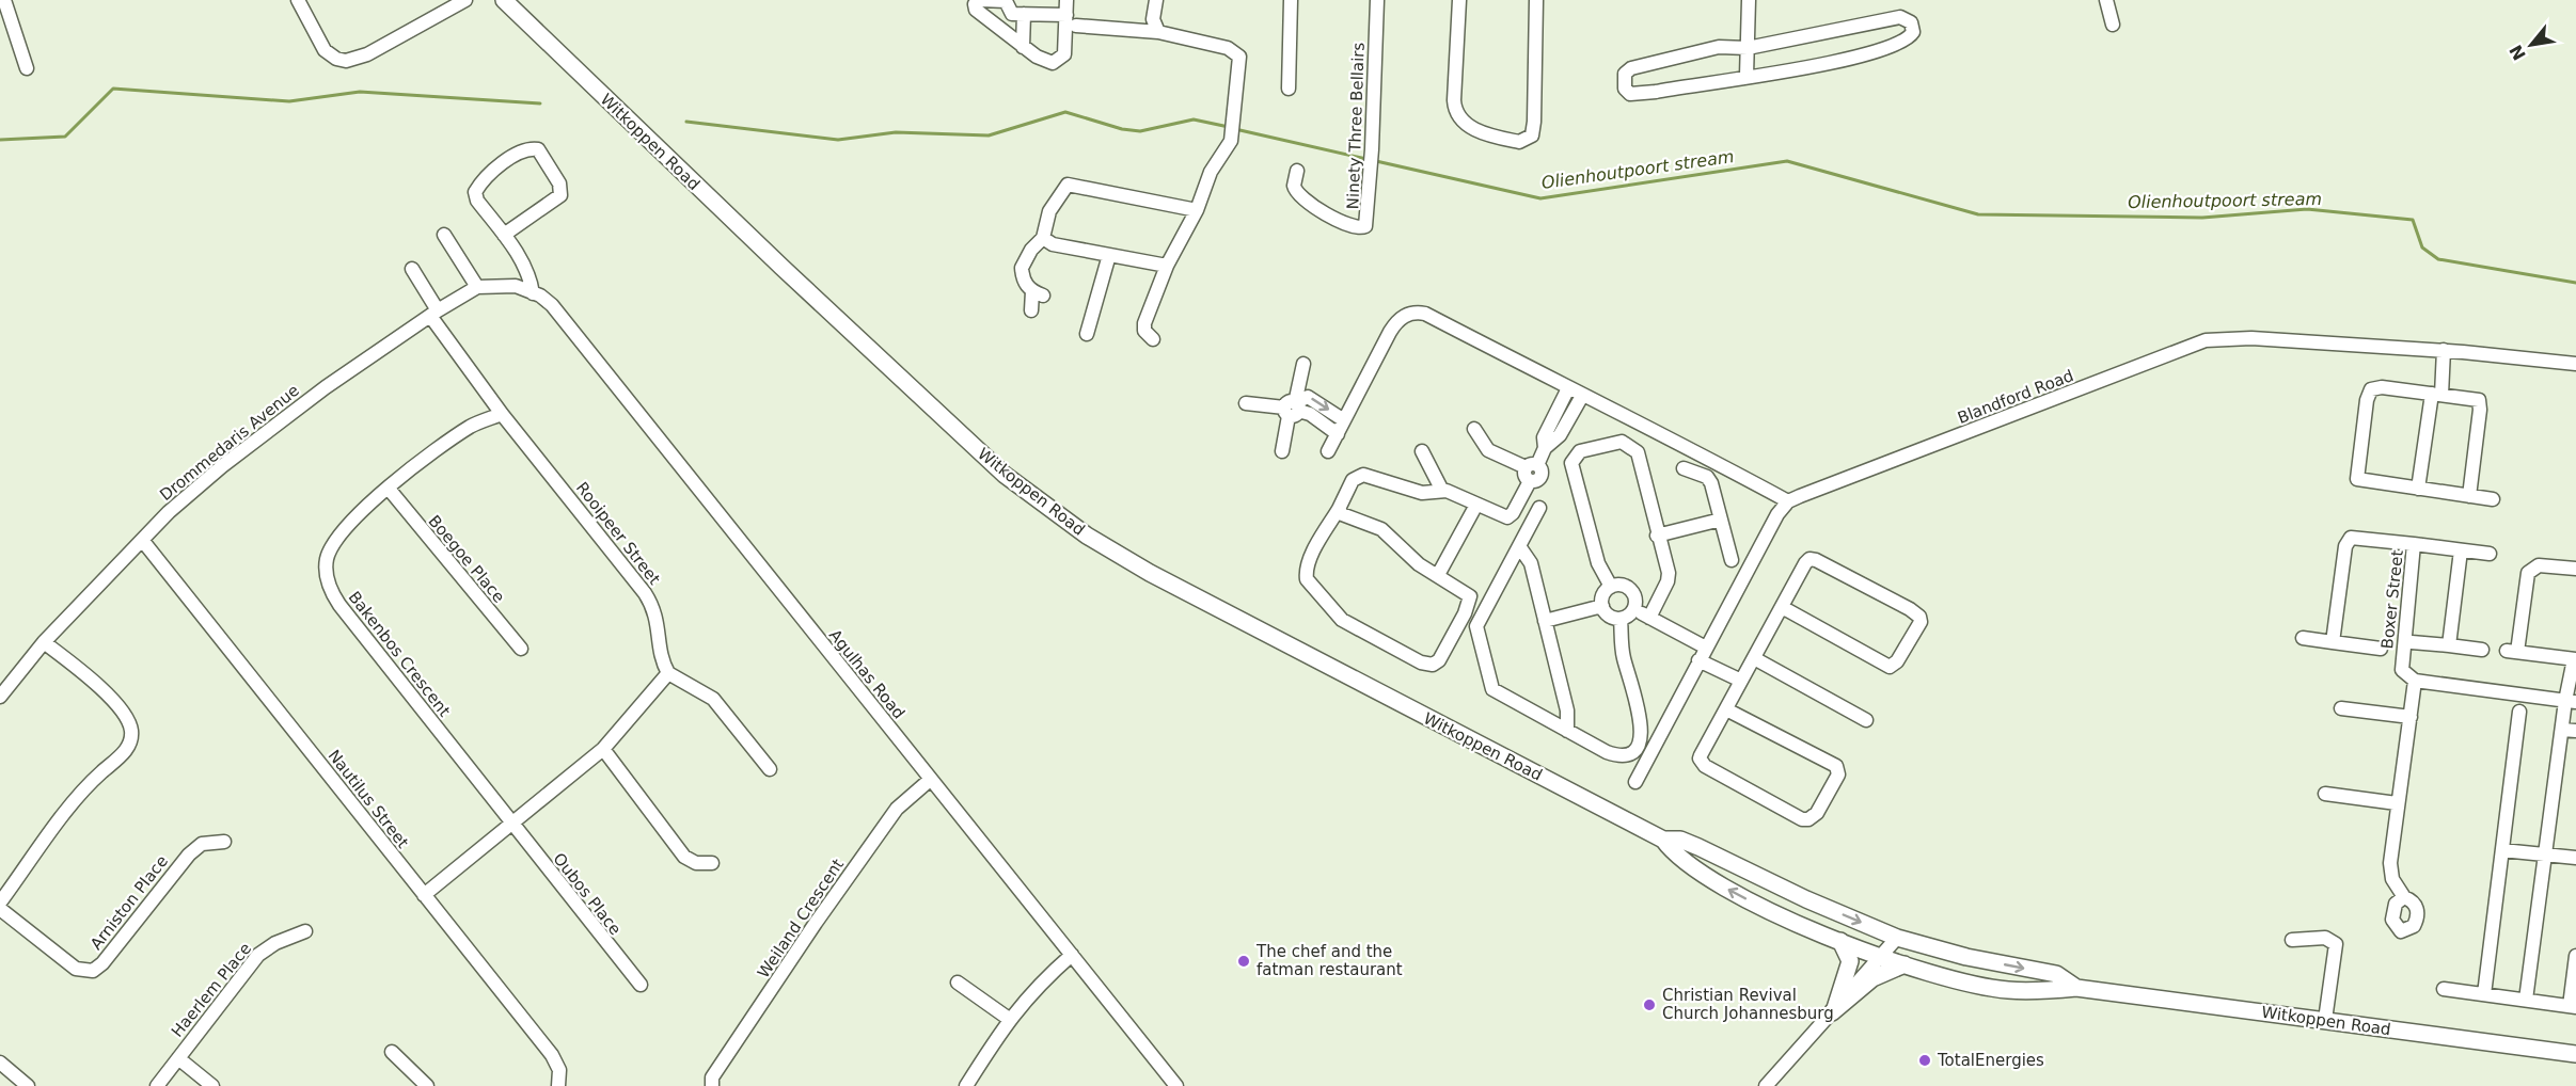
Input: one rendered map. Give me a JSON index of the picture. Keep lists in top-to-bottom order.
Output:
{
  "streets": {
    "main road": ["Witkoppen Road"],
    "street": [
      "Ninety Three Bellairs",
      "Blandford Road",
      "Drommedaris Avenue",
      "Rooipeer Street",
      "Boegoe Place",
      "Boxer Street",
      "Bakenbos Crescent",
      "Agulhas Road",
      "Nautilus Street",
      "Oubos Place",
      "Arniston Place",
      "Weiland Crescent",
      "Haerlem Place"
    ]
  },
  "crossings": [
    ["Drommedaris Avenue", "Rooipeer Street"],
    ["Drommedaris Avenue", "Agulhas Road"],
    ["Drommedaris Avenue", "Nautilus Street"],
    ["Rooipeer Street", "Bakenbos Crescent"],
    ["Boegoe Place", "Bakenbos Crescent"],
    ["Bakenbos Crescent", "Oubos Place"],
    ["Agulhas Road", "Weiland Crescent"]
  ],
  "water": ["Olienhoutpoort stream"],
  "places": ["The chef and the fatman restaurant", "Christian Revival Church Johannesburg", "TotalEnergies"],
  "north": "bottom left"
}
